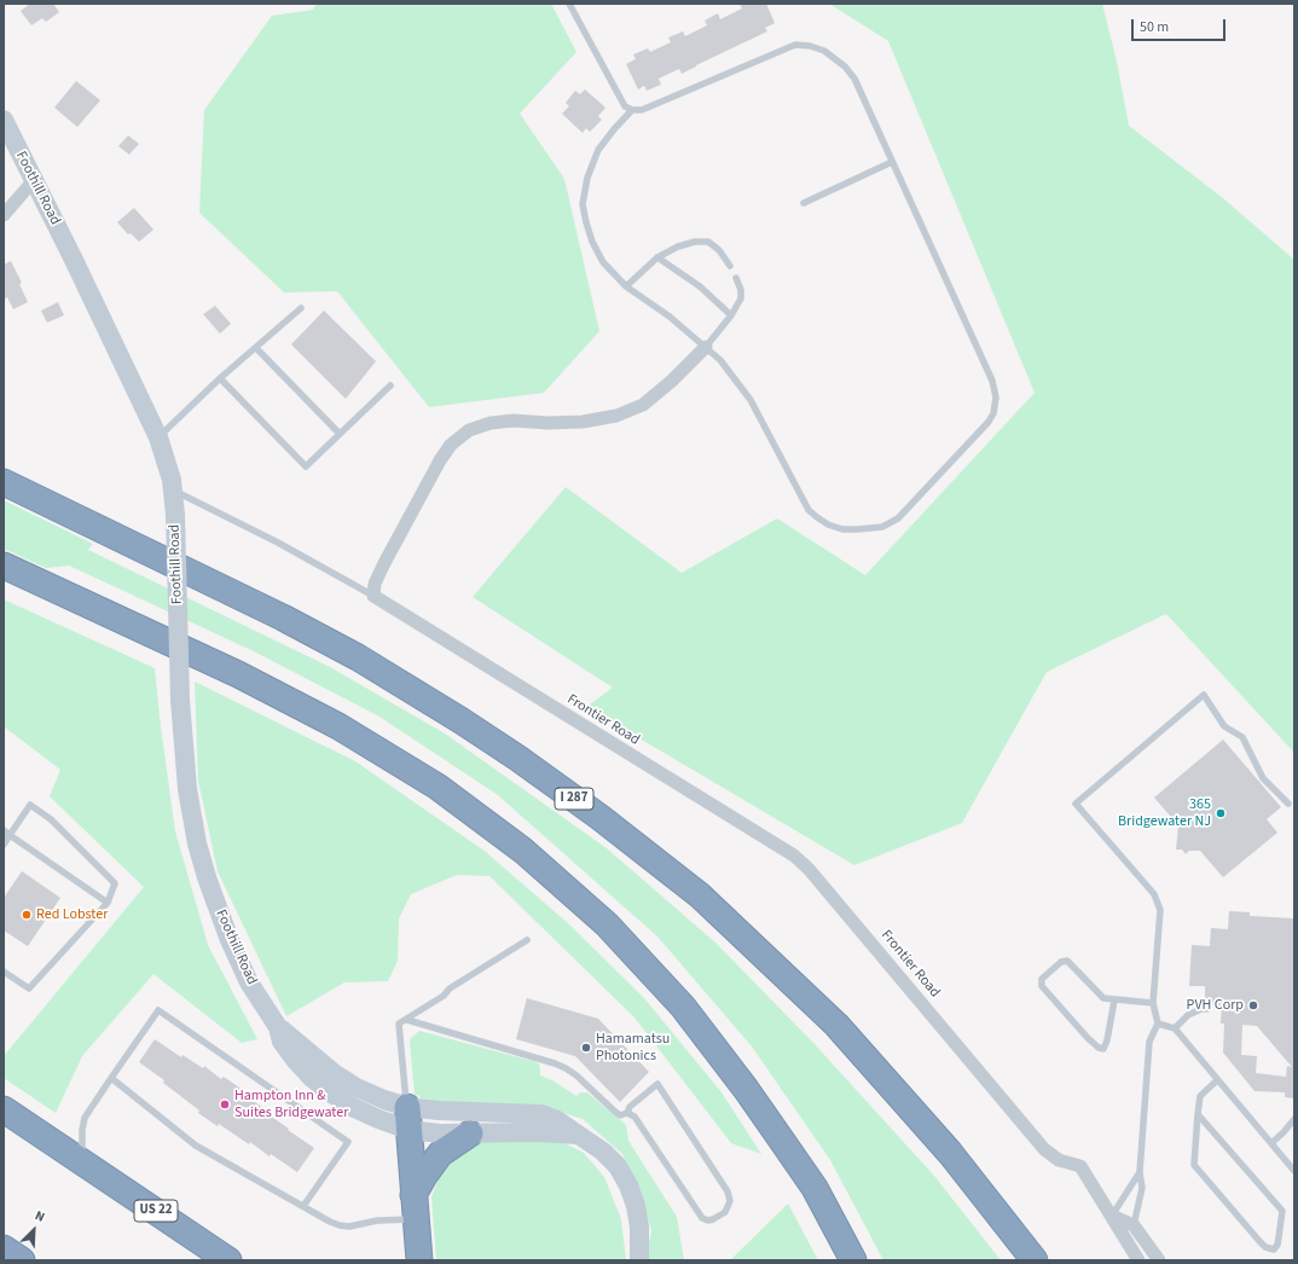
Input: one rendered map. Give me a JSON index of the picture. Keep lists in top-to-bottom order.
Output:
{
  "streets": {
    "highway": ["I 287", "US 22"],
    "street": ["Foothill Road", "Frontier Road"]
  },
  "places": [
    "365 Bridgewater NJ",
    "Red Lobster",
    "PVH Corp",
    "Hamamatsu Photonics",
    "Hampton Inn & Suites Bridgewater"
  ],
  "scale_bar": "50 m",
  "north": "top right"
}
